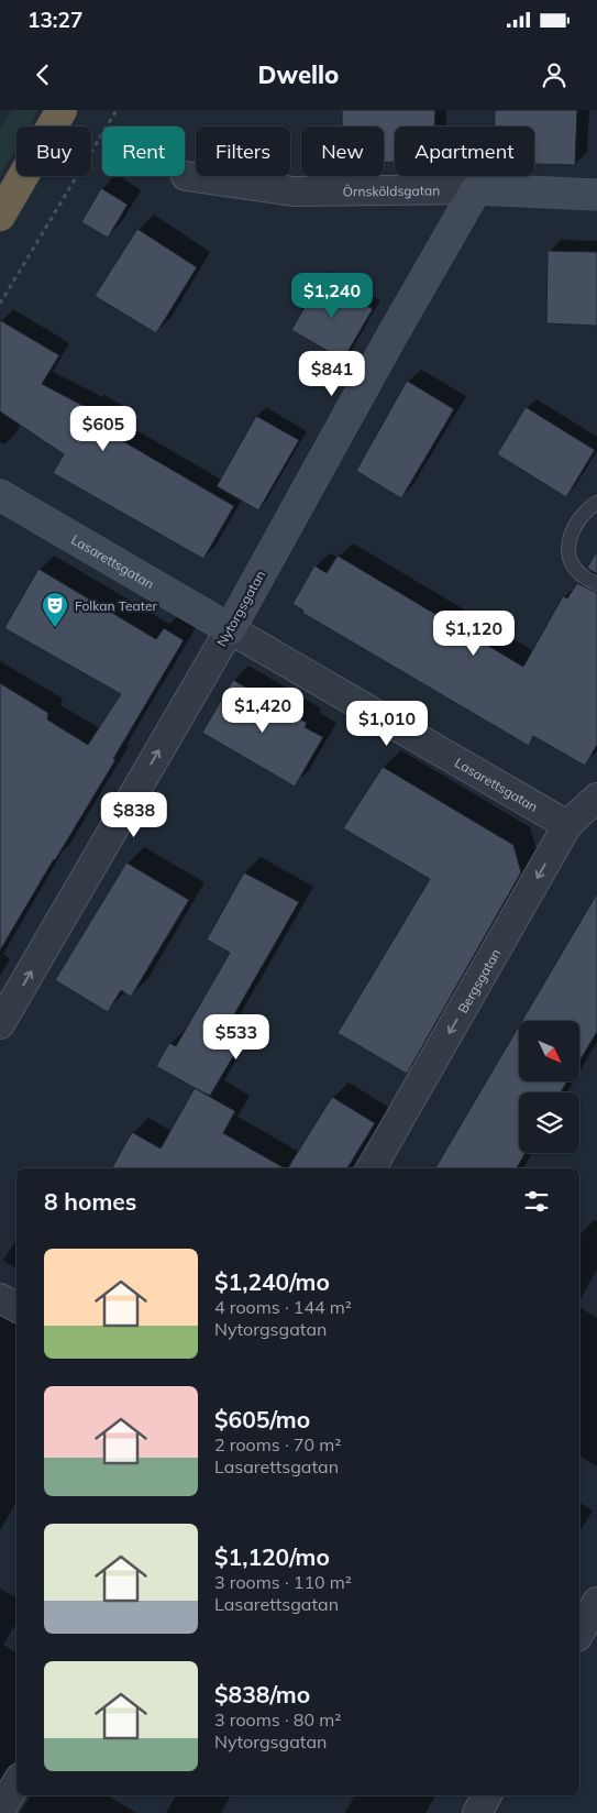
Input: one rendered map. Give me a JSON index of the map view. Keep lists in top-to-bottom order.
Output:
{
  "streets": {
    "street": [
      "Örnsköldsgatan",
      "Lasarettsgatan",
      "Nytorgsgatan",
      "Bergsgatan"
    ]
  },
  "crossings": [
    ["Örnsköldsgatan", "Nytorgsgatan"],
    ["Lasarettsgatan", "Nytorgsgatan"],
    ["Lasarettsgatan", "Bergsgatan"]
  ],
  "one_way": ["Nytorgsgatan", "Bergsgatan"],
  "places": {
    "theatre": ["Folkan Teater"]
  },
  "north": "bottom right",
  "page": {
    "status": "13:27",
    "header": "Dwello",
    "chip": [
      "Buy",
      "Rent",
      "Filters",
      "New",
      "Apartment"
    ],
    "price": [
      "$1,240",
      "$841",
      "$605",
      "$1,120",
      "$1,420",
      "$1,010",
      "$838",
      "$533"
    ],
    "heading": "8 homes",
    "list": [
      {
        "name": "$1,240/mo",
        "note": "4 rooms · 144 m² · Nytorgsgatan"
      },
      {
        "name": "$605/mo",
        "note": "2 rooms · 70 m² · Lasarettsgatan"
      },
      {
        "name": "$1,120/mo",
        "note": "3 rooms · 110 m² · Lasarettsgatan"
      },
      {
        "name": "$838/mo",
        "note": "3 rooms · 80 m² · Nytorgsgatan"
      }
    ]
  }
}
